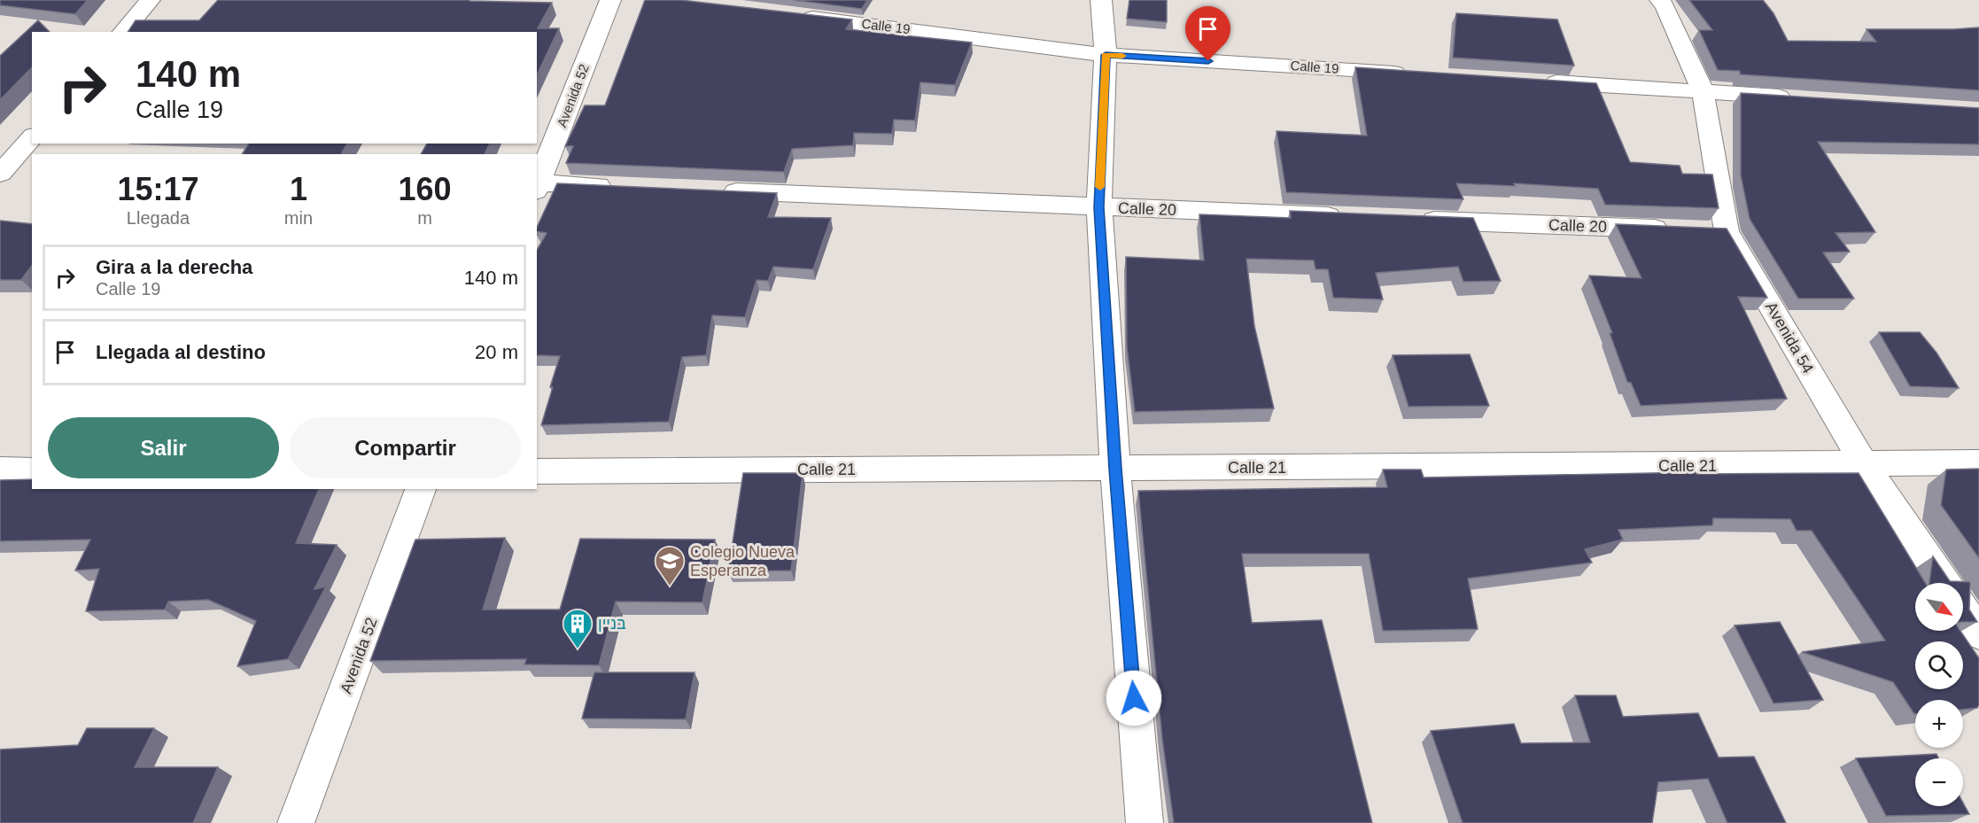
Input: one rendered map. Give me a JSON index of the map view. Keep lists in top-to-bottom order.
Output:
{
  "streets": {
    "street": [
      "Calle 19",
      "Avenida 52",
      "Calle 20",
      "Avenida 54",
      "Calle 21"
    ]
  },
  "crossings": [
    ["Avenida 54", "Calle 21"]
  ],
  "places": {
    "school or university": ["Colegio Nueva Esperanza"],
    "building": ["בניין"]
  },
  "north": "bottom right",
  "page": {
    "turn": ["140 m", "Calle 19"],
    "eta": [
      "15:17",
      "Llegada",
      "1",
      "min",
      "160",
      "m"
    ],
    "list": [
      {
        "name": "Gira a la derecha",
        "note": "Calle 19",
        "value": "140 m"
      },
      {
        "name": "Llegada al destino",
        "value": "20 m"
      }
    ],
    "buttons": ["Salir", "Compartir"],
    "map_buttons": ["+", "−"]
  }
}
